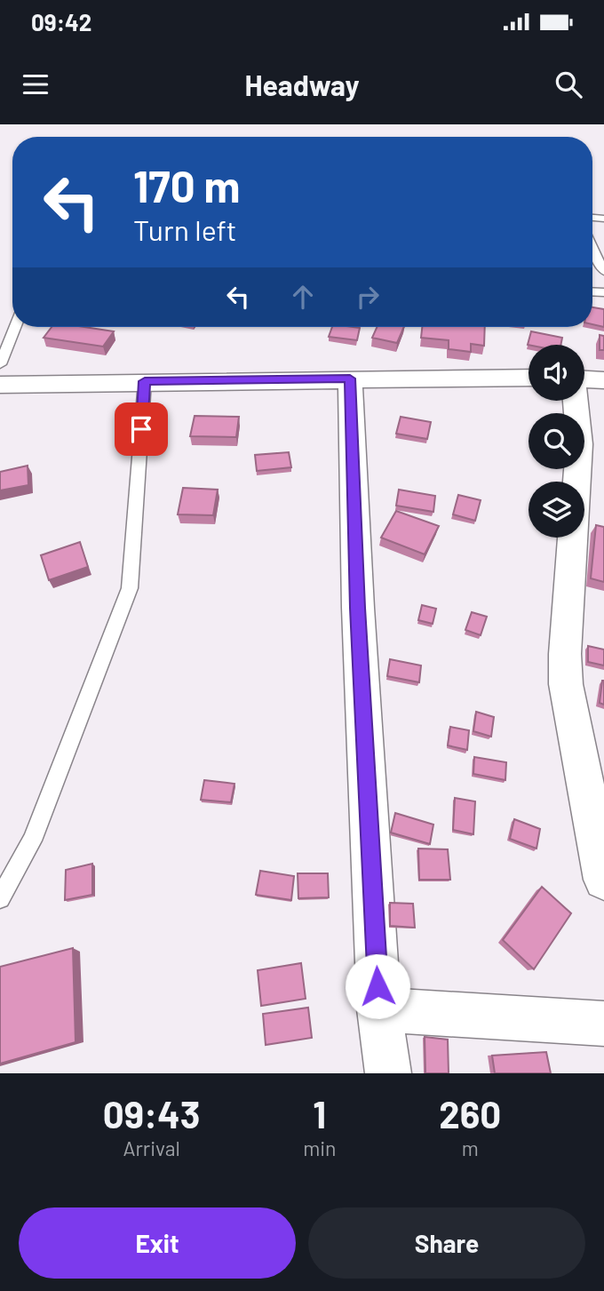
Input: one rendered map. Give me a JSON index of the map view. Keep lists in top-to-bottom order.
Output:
{
  "page": {
    "status": "09:42",
    "header": "Headway",
    "turn": ["170 m", "Turn left"],
    "eta": [
      "09:43",
      "Arrival",
      "1",
      "min",
      "260",
      "m"
    ],
    "buttons": ["Exit", "Share"]
  }
}
